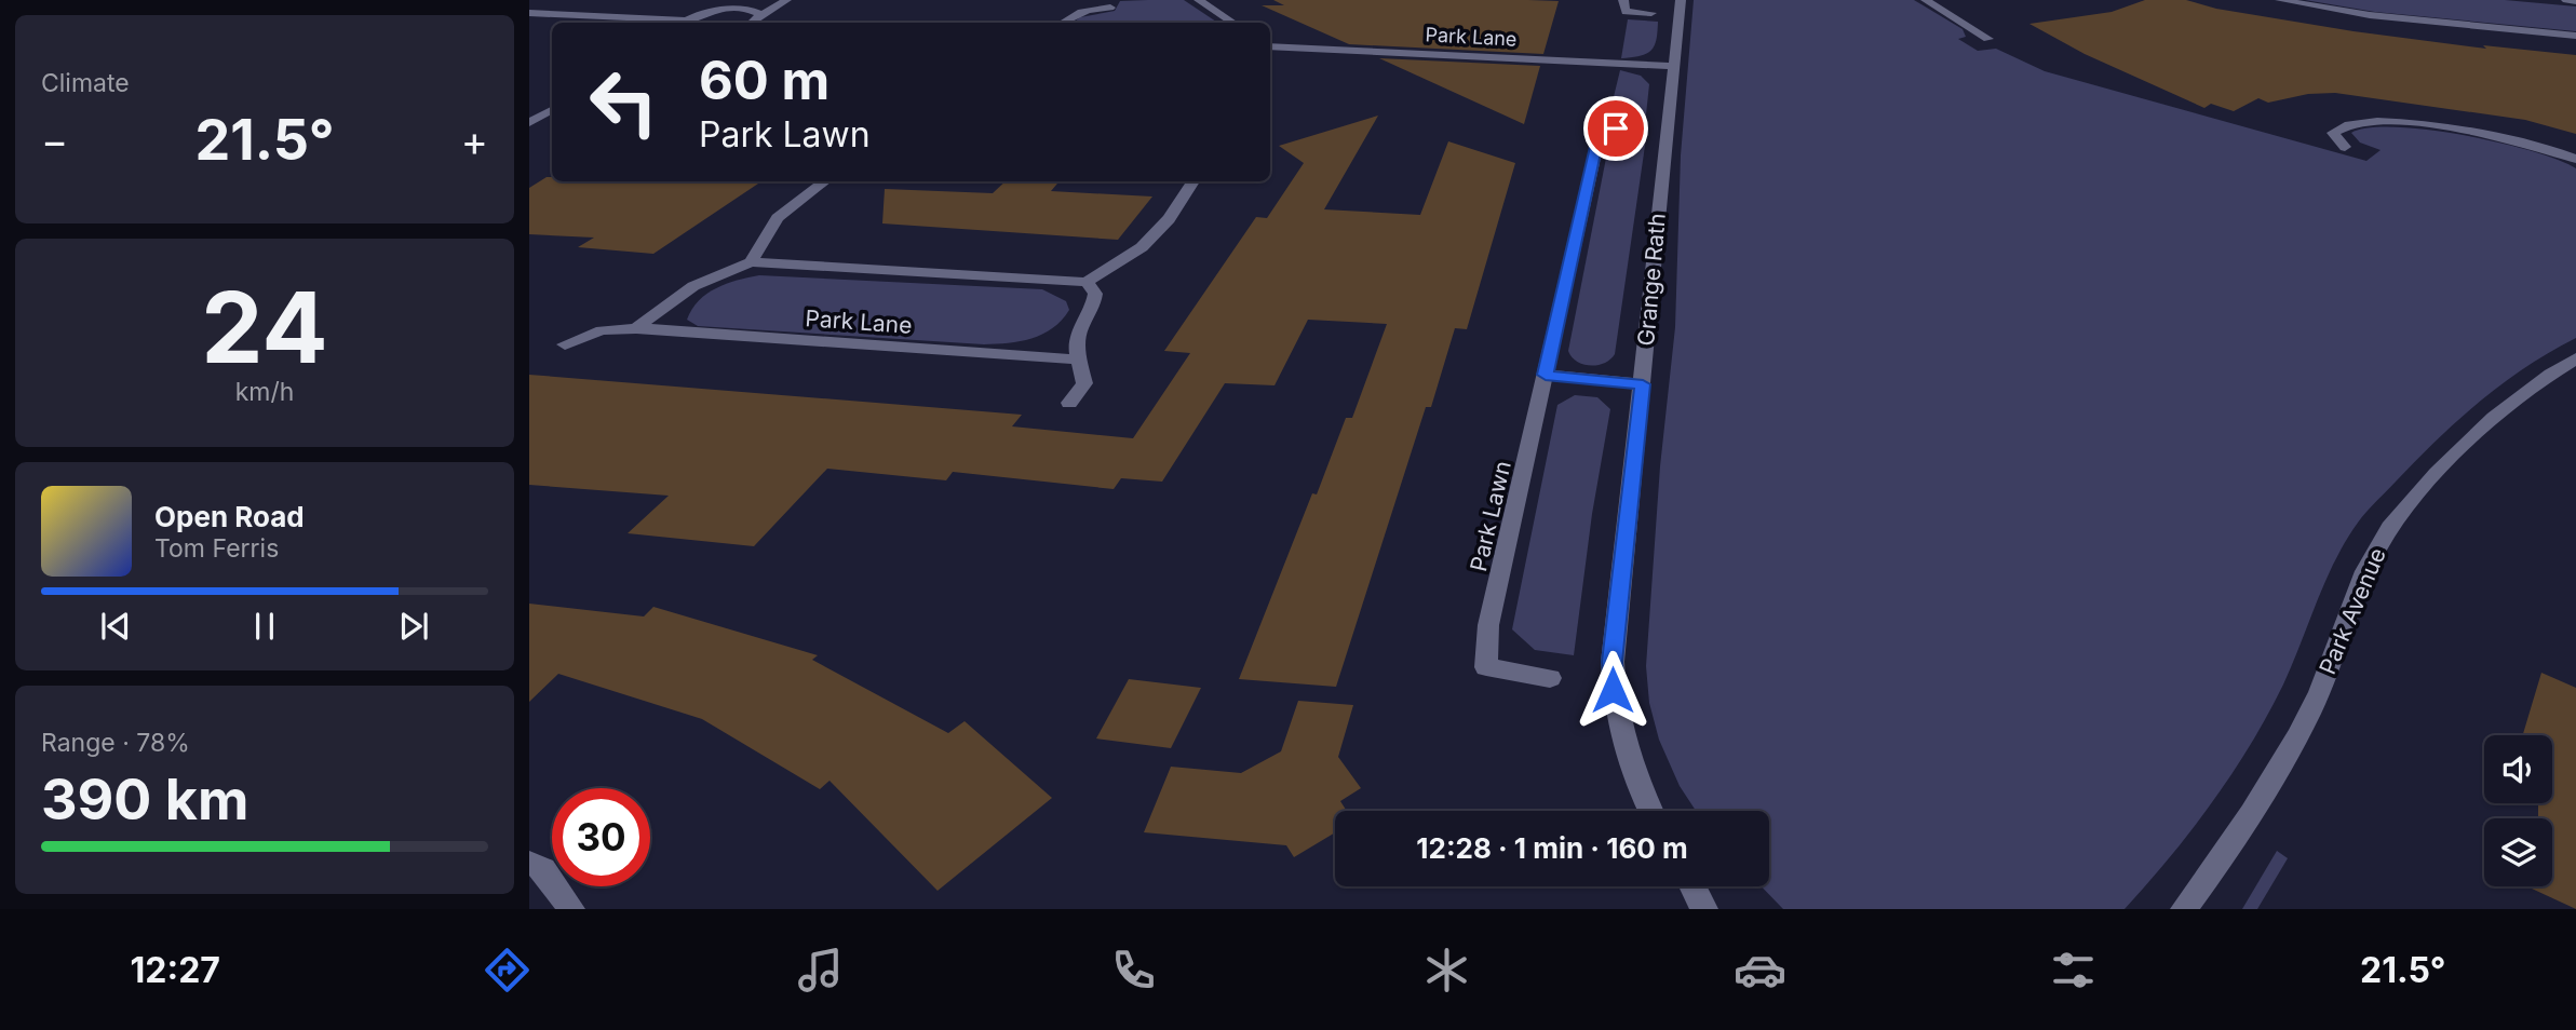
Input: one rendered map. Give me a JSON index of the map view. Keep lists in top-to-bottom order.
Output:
{
  "streets": {
    "street": [
      "Park Lane",
      "Grange Rath",
      "Park Lawn",
      "Park Avenue"
    ]
  },
  "crossings": [
    ["Park Lane", "Grange Rath"]
  ],
  "page": {
    "tile": [
      "Climate",
      ["24", "km/h"],
      ["Range · 78%", "390 km"]
    ],
    "turn": ["60 m", "Park Lawn"],
    "heat": ["−", "21.5°", "+"],
    "song": ["Open Road", "Tom Ferris"],
    "limit": "30",
    "trip": "12:28 · 1 min · 160 m",
    "tabs": ["12:27", "21.5°"]
  }
}
